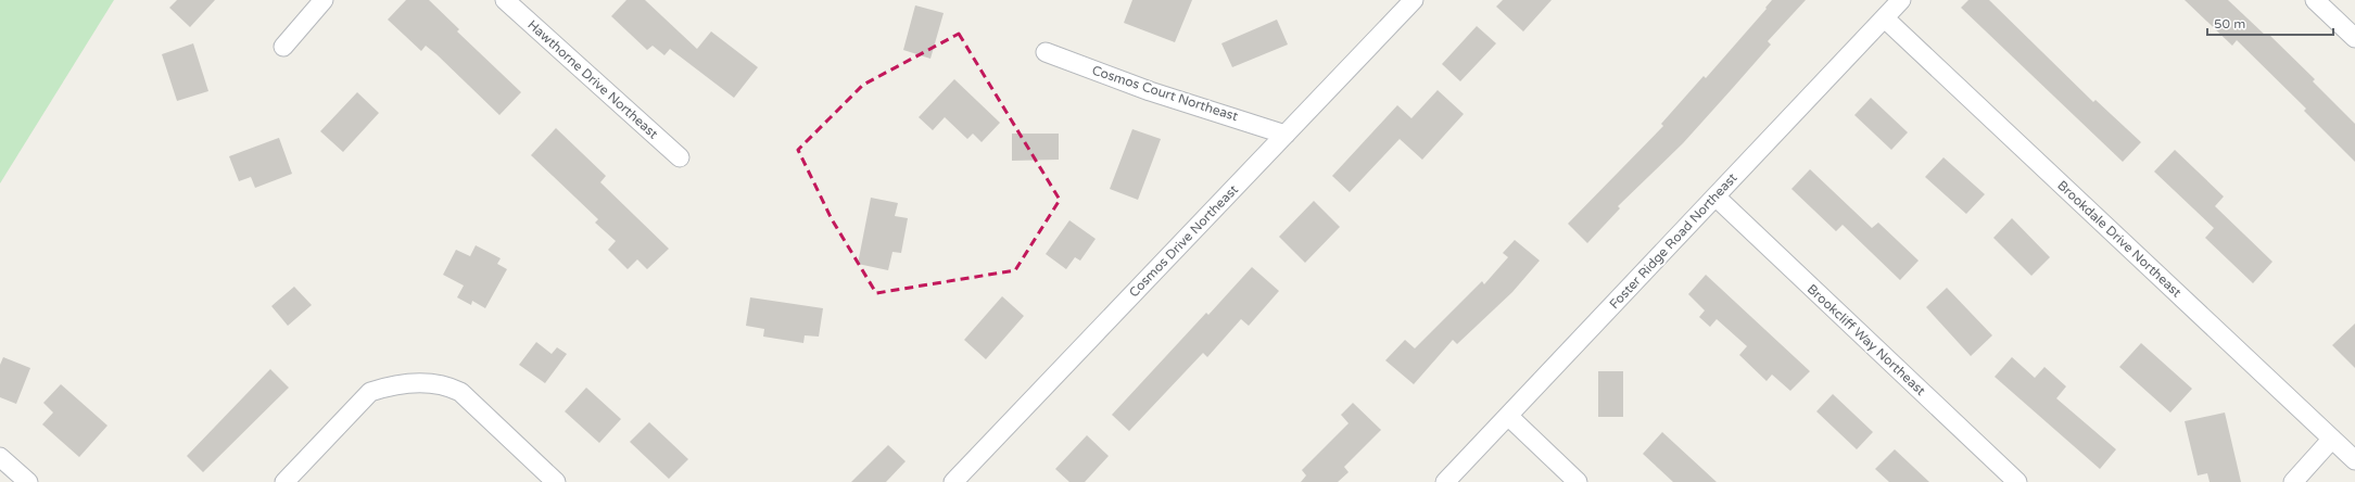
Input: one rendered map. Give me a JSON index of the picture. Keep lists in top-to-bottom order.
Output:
{
  "streets": {
    "street": [
      "Hawthorne Drive Northeast",
      "Cosmos Court Northeast",
      "Brookdale Drive Northeast",
      "Cosmos Drive Northeast",
      "Foster Ridge Road Northeast",
      "Brookcliff Way Northeast"
    ]
  },
  "crossings": [
    ["Cosmos Court Northeast", "Cosmos Drive Northeast"],
    ["Brookdale Drive Northeast", "Foster Ridge Road Northeast"],
    ["Foster Ridge Road Northeast", "Brookcliff Way Northeast"]
  ],
  "scale_bar": "50 m"
}
